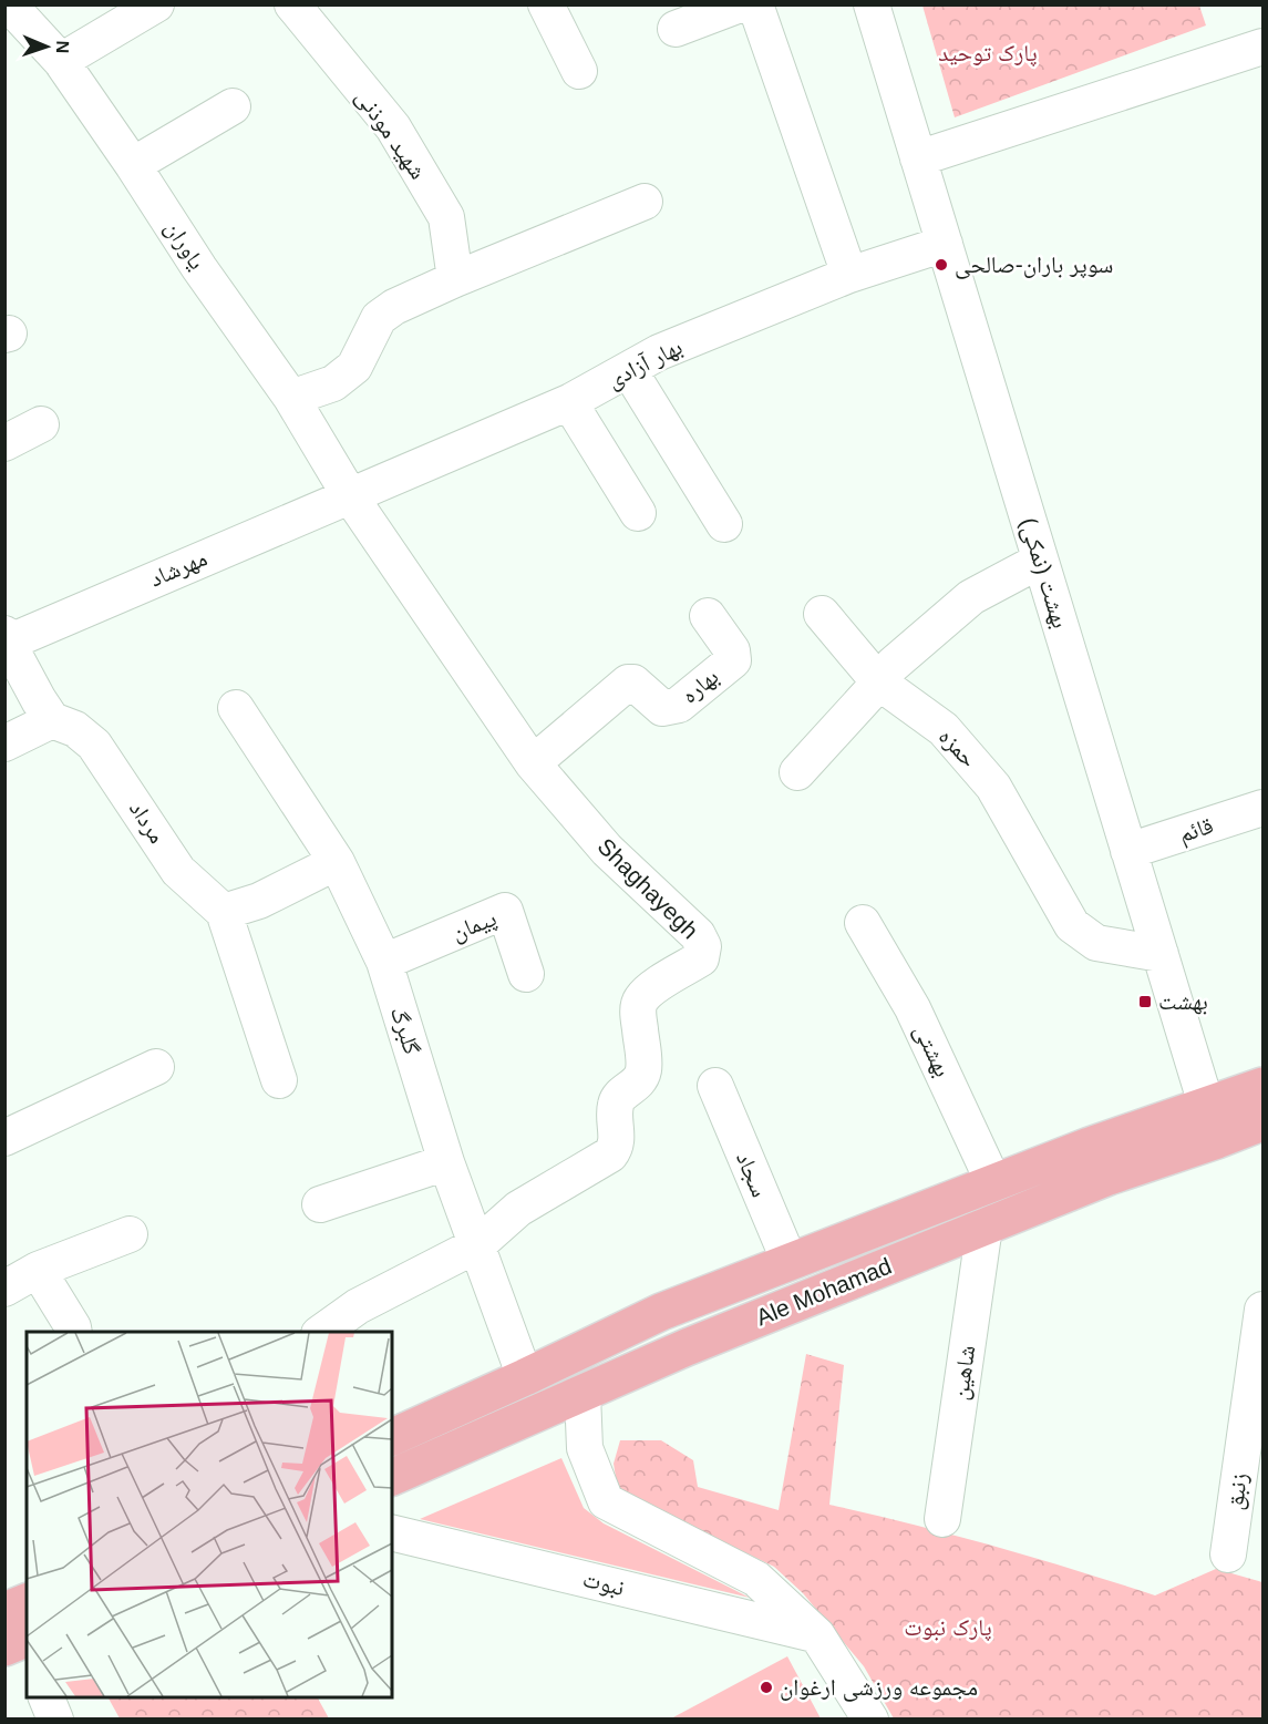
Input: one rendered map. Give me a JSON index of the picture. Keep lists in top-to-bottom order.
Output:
{
  "streets": {
    "main road": ["Ale Mohamad"],
    "street": [
      "شهید موذنی",
      "یاوران",
      "بهار آزادی",
      "مهرشاد",
      "بهشت (نمکی)",
      "بهاره",
      "حمزه",
      "مرداد",
      "قائم",
      "Shaghayegh",
      "پیمان",
      "گلبرگ",
      "بهشتی",
      "سجاد",
      "شاهین",
      "زنبق",
      "نبوت"
    ]
  },
  "crossings": [
    ["یاوران", "بهار آزادی"],
    ["یاوران", "مهرشاد"],
    ["یاوران", "Shaghayegh"],
    ["بهار آزادی", "مهرشاد"],
    ["بهار آزادی", "بهشت (نمکی)"],
    ["بهار آزادی", "Shaghayegh"],
    ["مهرشاد", "Shaghayegh"],
    ["بهشت (نمکی)", "حمزه"],
    ["بهشت (نمکی)", "قائم"],
    ["بهشت (نمکی)", "Ale Mohamad"],
    ["بهاره", "Shaghayegh"],
    ["Shaghayegh", "گلبرگ"],
    ["پیمان", "گلبرگ"],
    ["گلبرگ", "Ale Mohamad"],
    ["بهشتی", "Ale Mohamad"],
    ["سجاد", "Ale Mohamad"],
    ["Ale Mohamad", "شاهین"]
  ],
  "parks": ["پارک توحید", "پارک نبوت"],
  "places": {
    "other": ["سوپر باران-صالحی", "مجموعه ورزشی ارغوان"],
    "transit": ["بهشت"]
  },
  "north": "right"
}
